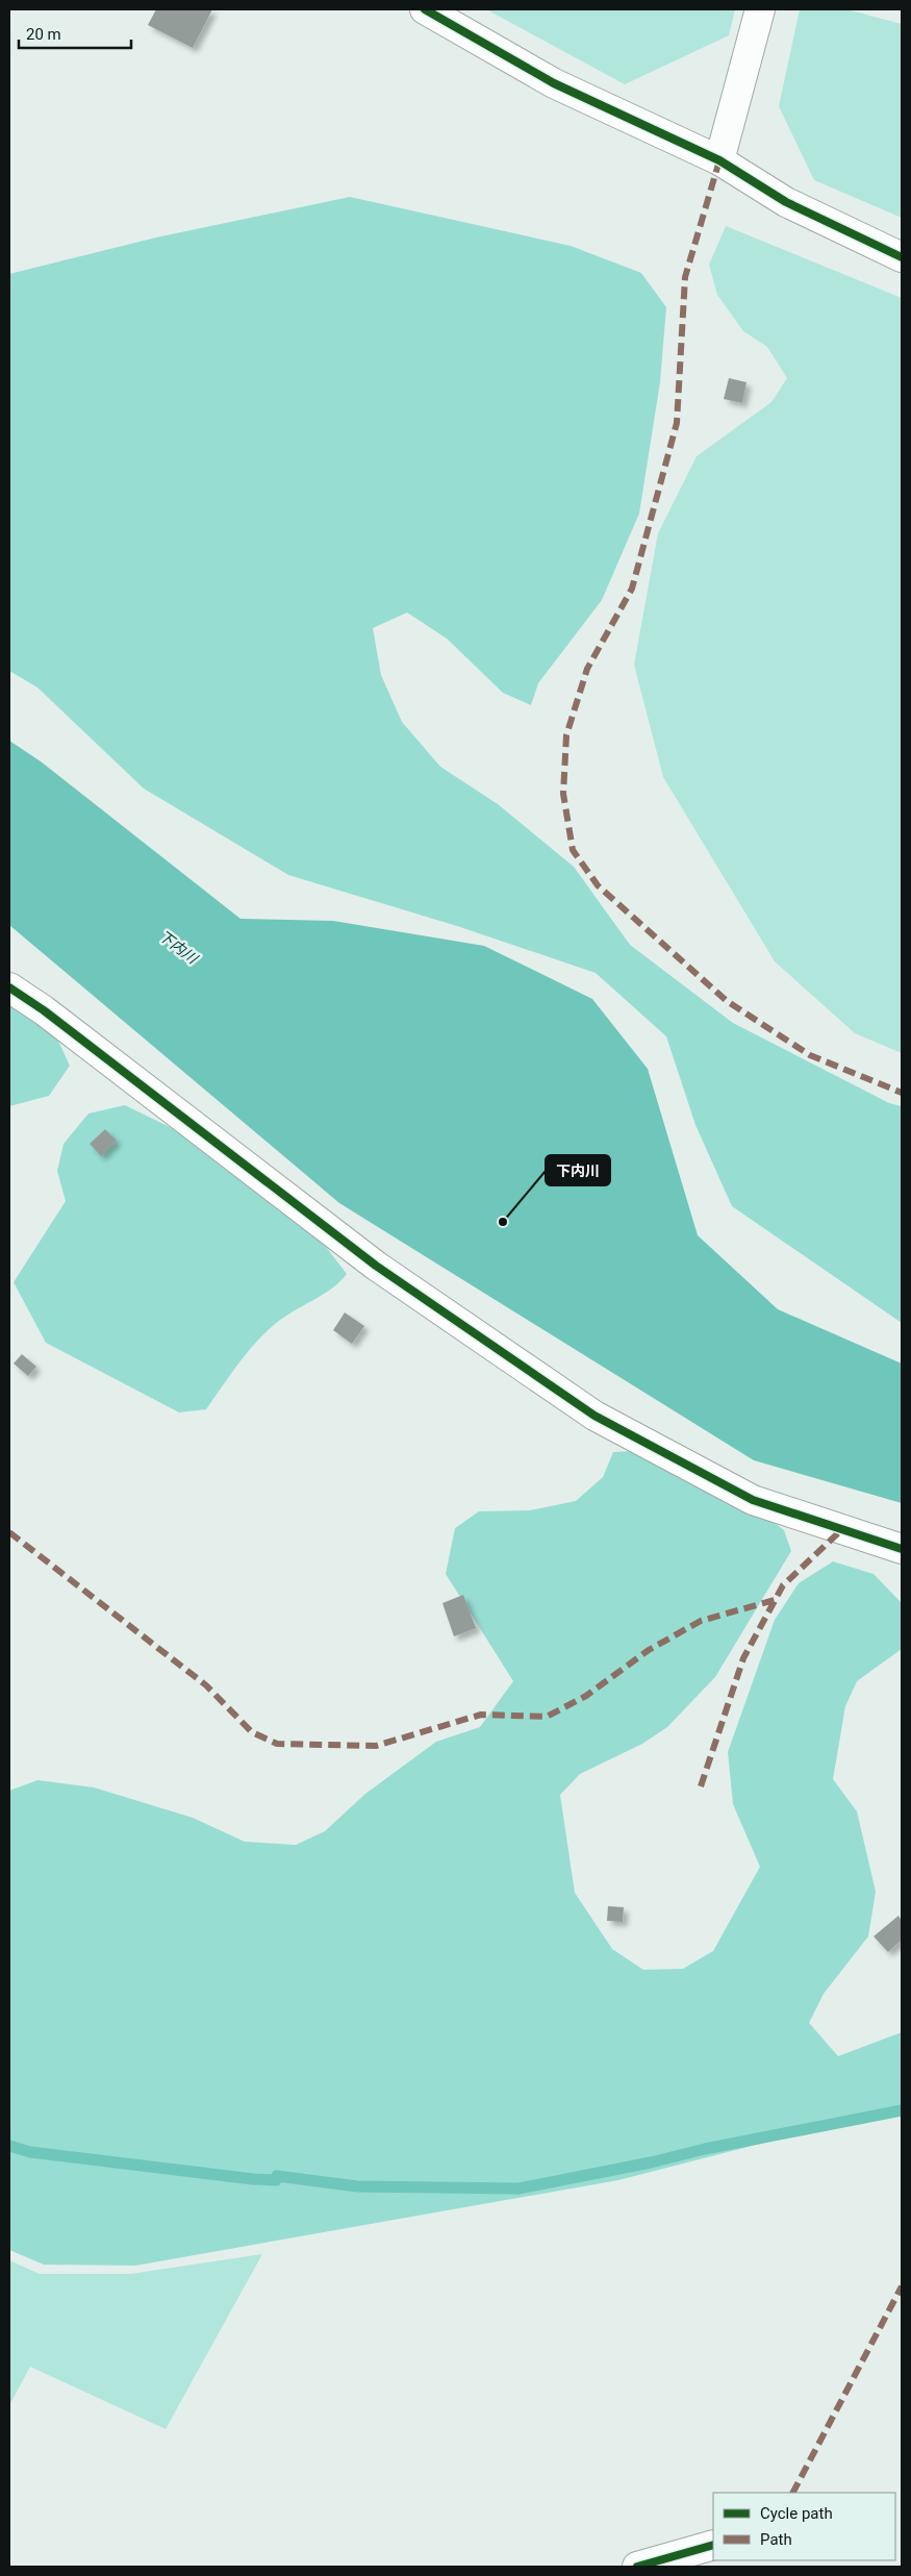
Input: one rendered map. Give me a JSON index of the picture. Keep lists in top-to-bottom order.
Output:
{
  "water": ["下内川"],
  "places": ["下内川"],
  "legend": ["Cycle path", "Path"],
  "scale_bar": "20 m"
}
